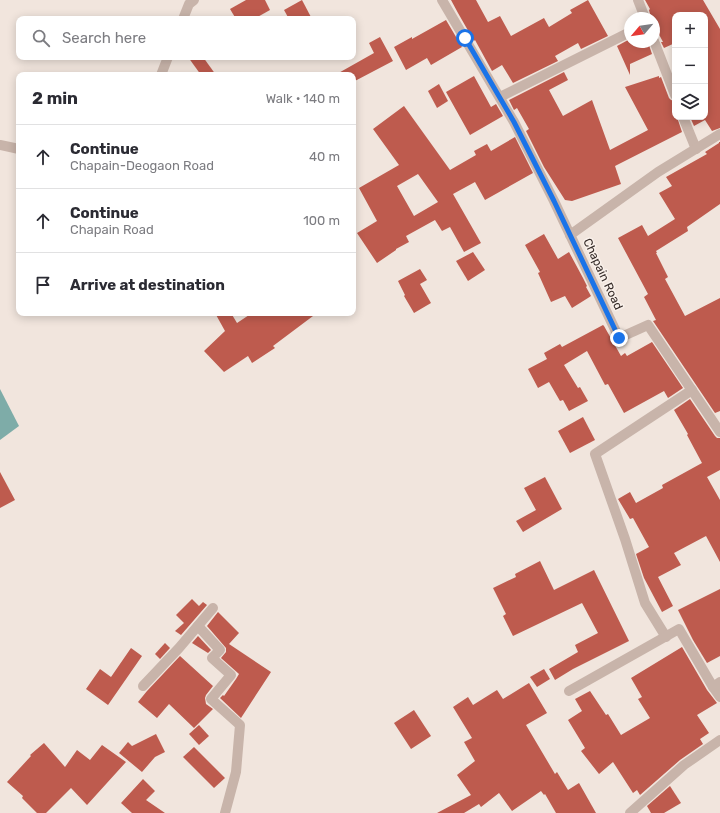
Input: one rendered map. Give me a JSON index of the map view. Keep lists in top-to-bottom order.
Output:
{
  "streets": {
    "street": ["Chapain Road"]
  },
  "north": "bottom left",
  "page": {
    "map_buttons": ["+", "−"],
    "search": "Search here",
    "heading": ["2 min", "Walk · 140 m"],
    "list": [
      ["Continue", "Chapain-Deogaon Road", "40 m"],
      ["Continue", "Chapain Road", "100 m"],
      "Arrive at destination"
    ]
  }
}
